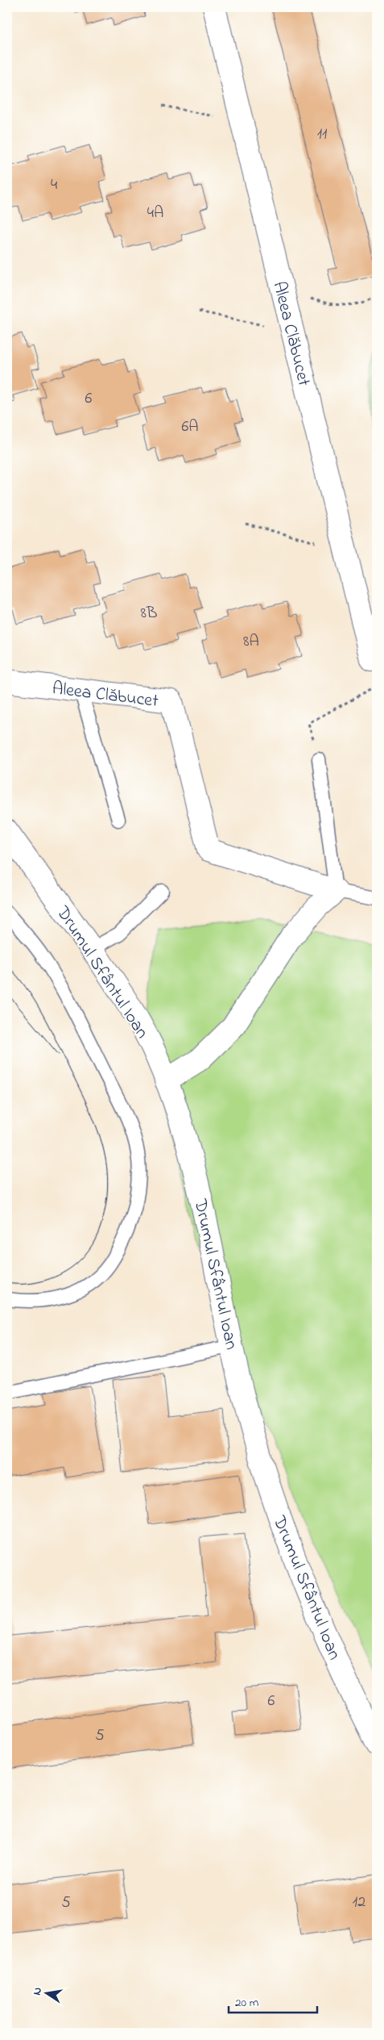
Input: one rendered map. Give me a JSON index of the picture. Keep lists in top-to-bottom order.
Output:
{
  "streets": {
    "street": ["Aleea Clăbucet", "Drumul Sfântul Ioan"]
  },
  "house_numbers": [
    "11",
    "4",
    "4A",
    "6",
    "6A",
    "8B",
    "8A",
    "6",
    "5",
    "12",
    "5"
  ],
  "scale_bar": "20 m",
  "north": "left"
}
